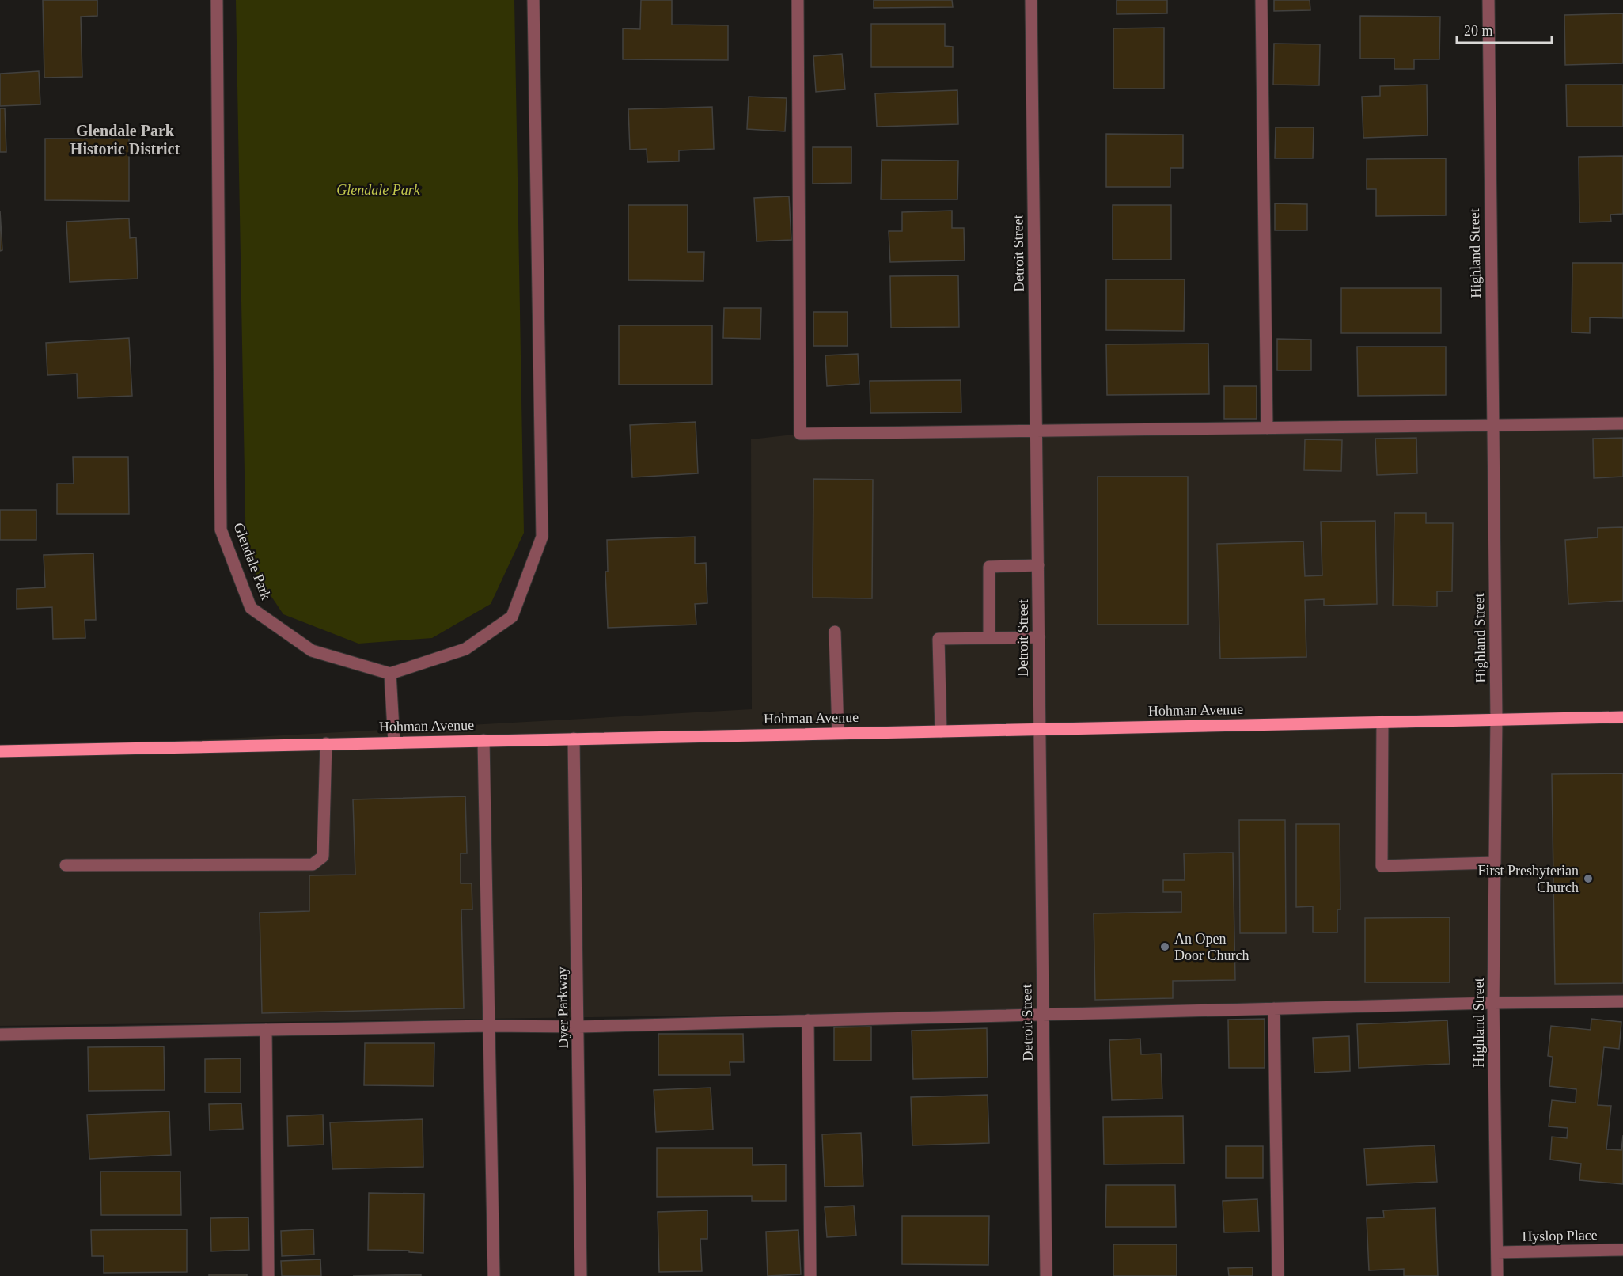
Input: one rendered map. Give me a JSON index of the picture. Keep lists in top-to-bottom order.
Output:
{
  "streets": {
    "main road": ["Hohman Avenue"],
    "street": [
      "Detroit Street",
      "Highland Street",
      "Glendale Park",
      "Dyer Parkway",
      "Hyslop Place"
    ]
  },
  "crossings": [
    ["Detroit Street", "Hohman Avenue"],
    ["Highland Street", "Hohman Avenue"],
    ["Highland Street", "Hyslop Place"],
    ["Hohman Avenue", "Dyer Parkway"]
  ],
  "districts": ["Glendale Park Historic District"],
  "parks": ["Glendale Park"],
  "places": ["First Presbyterian Church", "An Open Door Church"],
  "scale_bar": "20 m"
}
